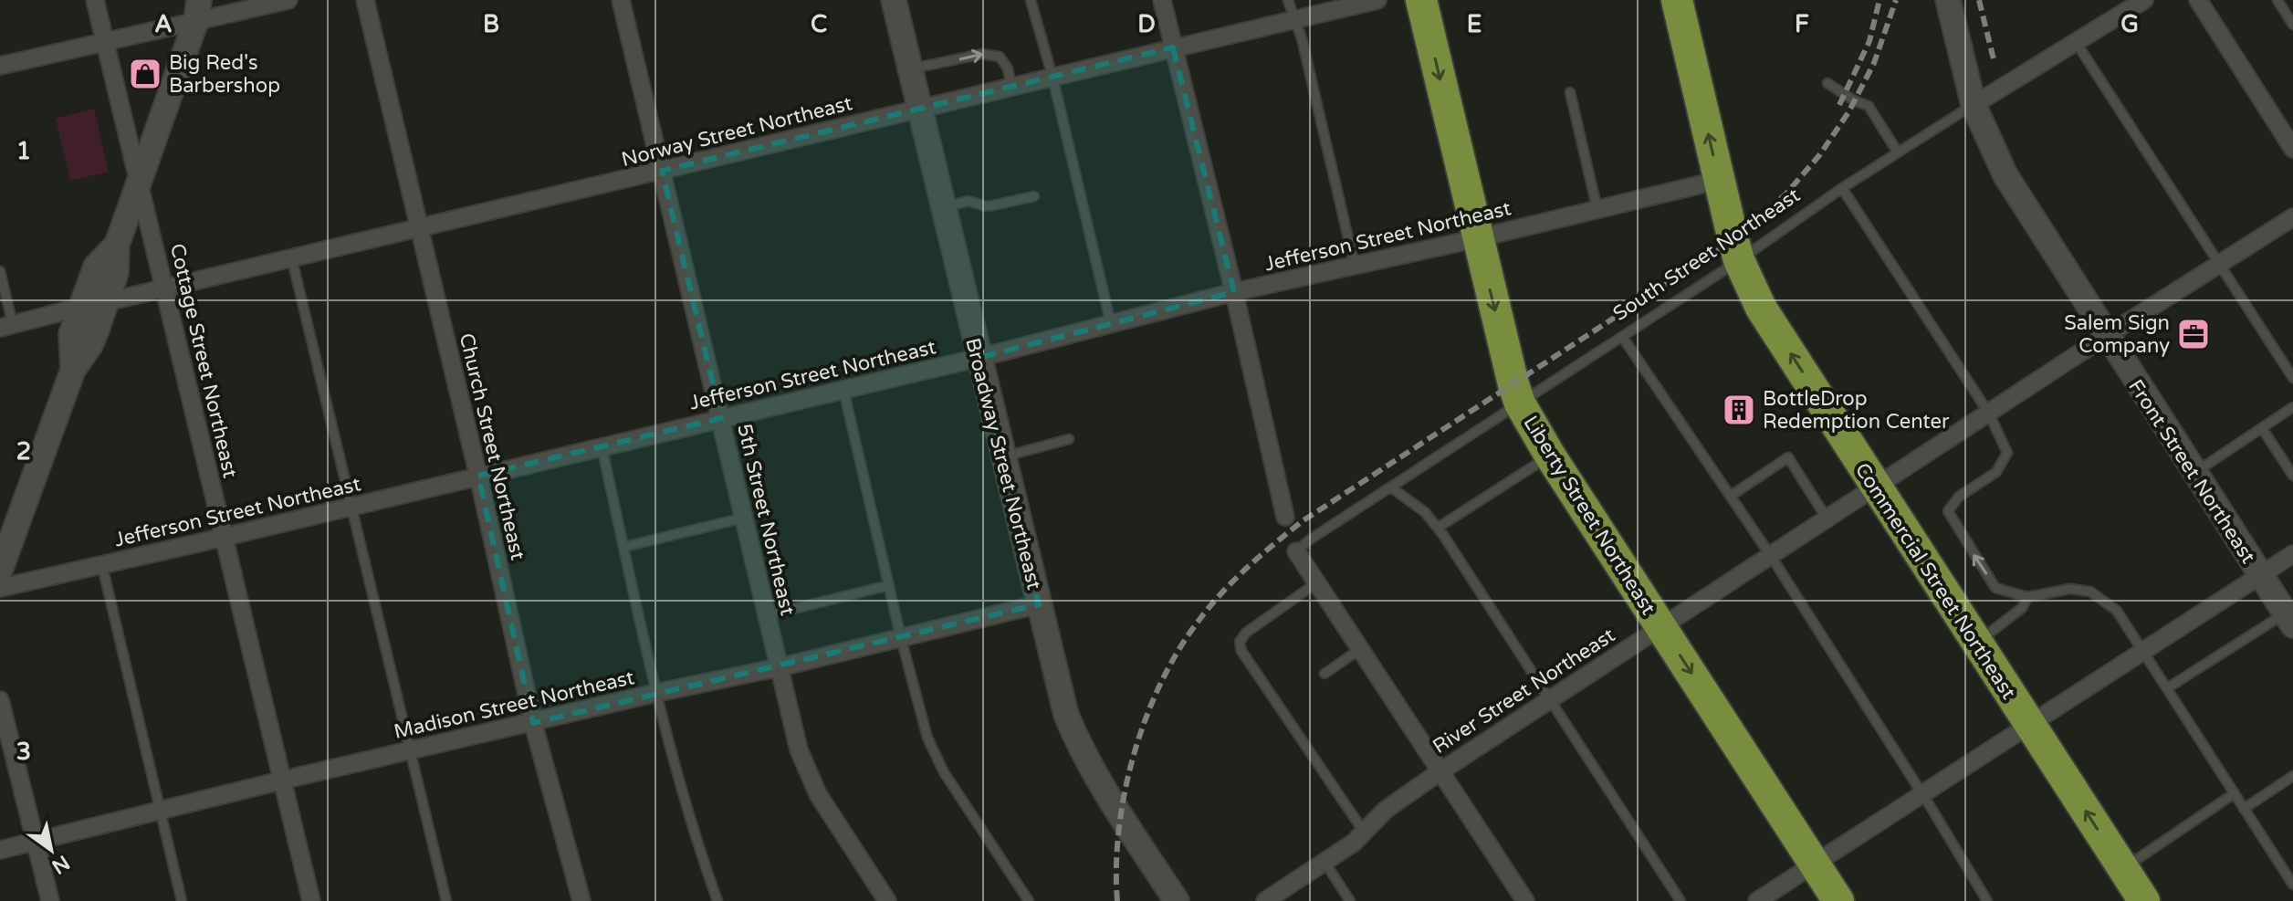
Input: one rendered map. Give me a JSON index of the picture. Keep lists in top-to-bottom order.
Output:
{
  "streets": {
    "highway": ["Liberty Street Northeast", "Commercial Street Northeast"],
    "street": [
      "Norway Street Northeast",
      "Jefferson Street Northeast",
      "South Street Northeast",
      "Cottage Street Northeast",
      "Church Street Northeast",
      "Broadway Street Northeast",
      "Front Street Northeast",
      "5th Street Northeast",
      "River Street Northeast",
      "Madison Street Northeast"
    ]
  },
  "crossings": [
    ["Norway Street Northeast", "Cottage Street Northeast"],
    ["Norway Street Northeast", "Church Street Northeast"],
    ["Norway Street Northeast", "Broadway Street Northeast"],
    ["Norway Street Northeast", "5th Street Northeast"],
    ["Jefferson Street Northeast", "Cottage Street Northeast"],
    ["Jefferson Street Northeast", "Church Street Northeast"],
    ["Jefferson Street Northeast", "Broadway Street Northeast"],
    ["Jefferson Street Northeast", "Liberty Street Northeast"],
    ["Jefferson Street Northeast", "5th Street Northeast"],
    ["Jefferson Street Northeast", "Commercial Street Northeast"],
    ["South Street Northeast", "Front Street Northeast"],
    ["South Street Northeast", "Liberty Street Northeast"],
    ["South Street Northeast", "Commercial Street Northeast"],
    ["Cottage Street Northeast", "Madison Street Northeast"],
    ["Church Street Northeast", "Madison Street Northeast"],
    ["Broadway Street Northeast", "Madison Street Northeast"],
    ["Front Street Northeast", "River Street Northeast"],
    ["Liberty Street Northeast", "River Street Northeast"],
    ["5th Street Northeast", "Madison Street Northeast"],
    ["Commercial Street Northeast", "River Street Northeast"]
  ],
  "one_way": ["Liberty Street Northeast", "Commercial Street Northeast"],
  "places": {
    "shop": ["Big Red's Barbershop"],
    "office": ["Salem Sign Company"],
    "building": ["BottleDrop Redemption Center"]
  },
  "north": "bottom right",
  "grid": {
    "columns": [
      "A",
      "B",
      "C",
      "D",
      "E",
      "F",
      "G"
    ],
    "rows": ["1", "2", "3"]
  }
}
